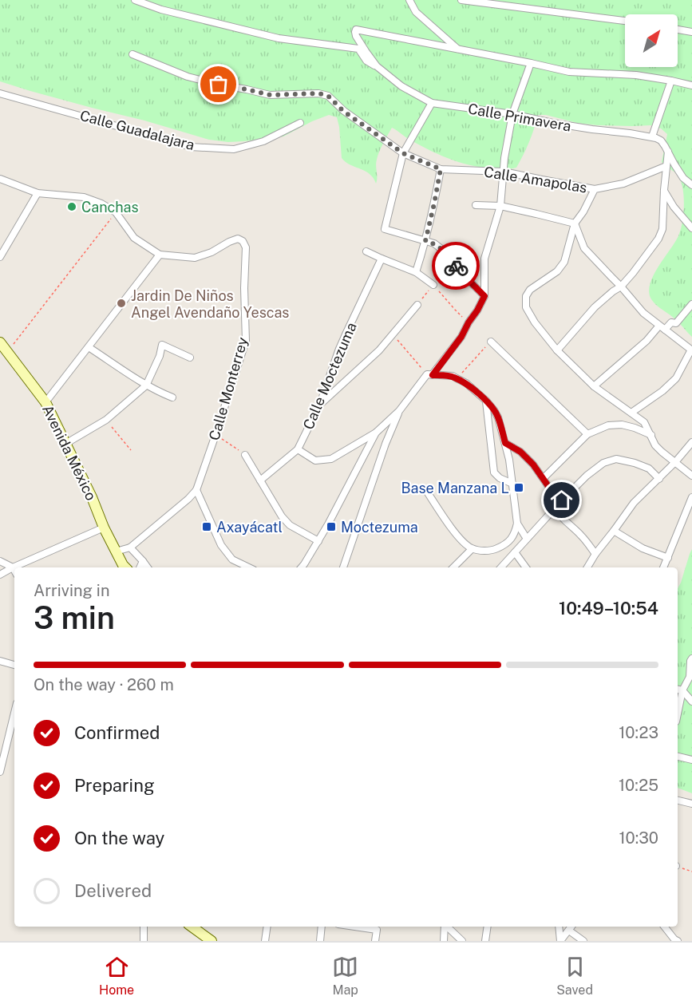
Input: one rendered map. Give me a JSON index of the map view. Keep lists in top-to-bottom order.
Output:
{
  "streets": {
    "street": [
      "Calle Primavera",
      "Calle Guadalajara",
      "Calle Amapolas",
      "Calle Moctezuma",
      "Calle Monterrey",
      "Avenida México"
    ]
  },
  "places": {
    "other": ["Canchas", "Jardin De Niños Angel Avendaño Yescas"],
    "transit": ["Base Manzana L", "Axayácatl", "Moctezuma"]
  },
  "north": "top right",
  "page": {
    "heading": ["3 min", "Arriving in", "10:49–10:54"],
    "bar": "On the way · 260 m",
    "list": [
      ["Confirmed", "10:23"],
      ["Preparing", "10:25"],
      ["On the way", "10:30"],
      "Delivered"
    ],
    "tabs": ["Home", "Map", "Saved"]
  }
}
